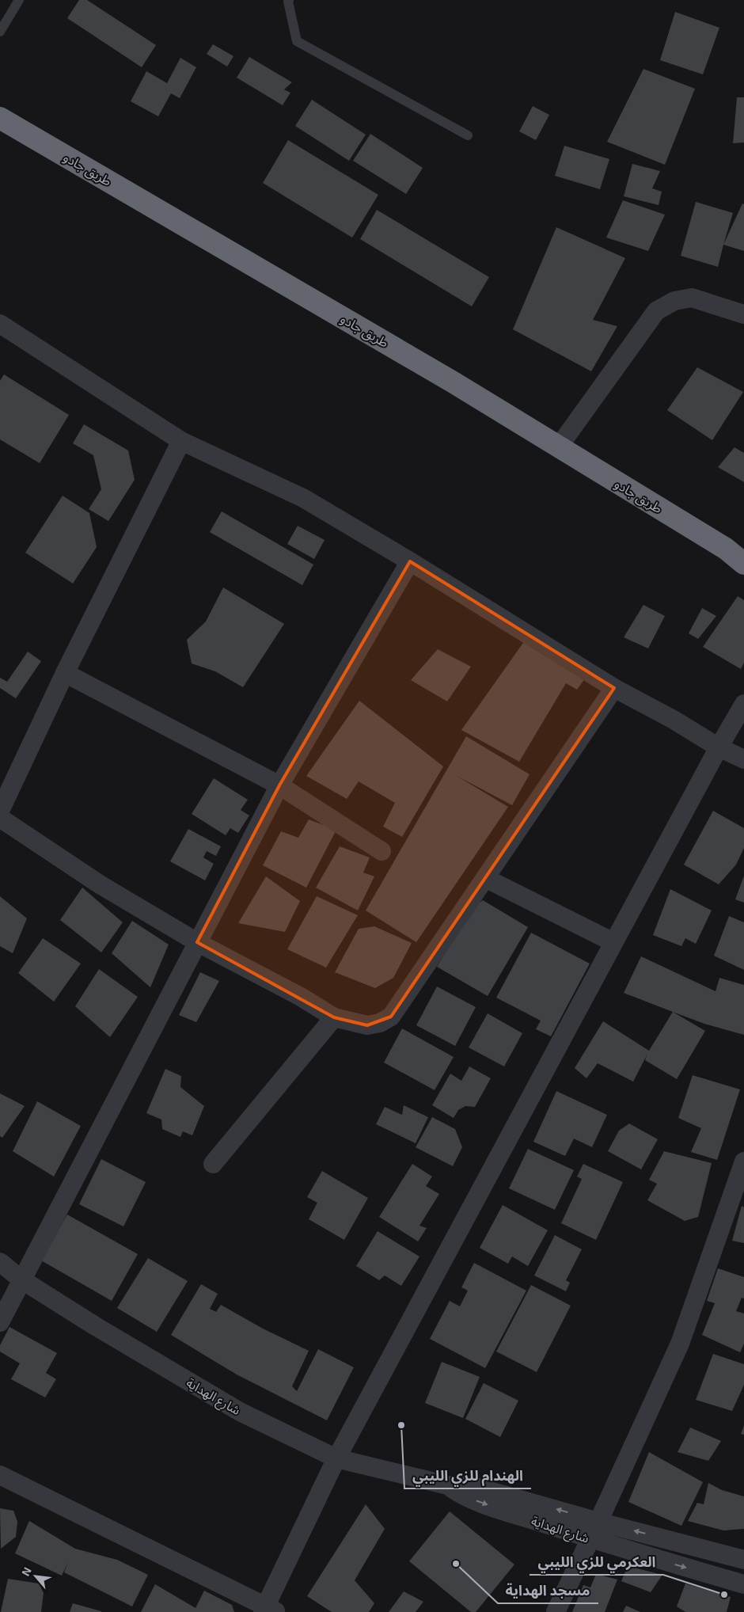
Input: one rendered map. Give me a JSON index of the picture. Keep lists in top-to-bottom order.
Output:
{
  "streets": {
    "highway": ["طريق جادو"],
    "street": ["شارع الهداية"]
  },
  "places": ["الهندام للزي الليبي", "مسجد الهداية", "العكرمي للزي الليبي"],
  "north": "top left"
}
